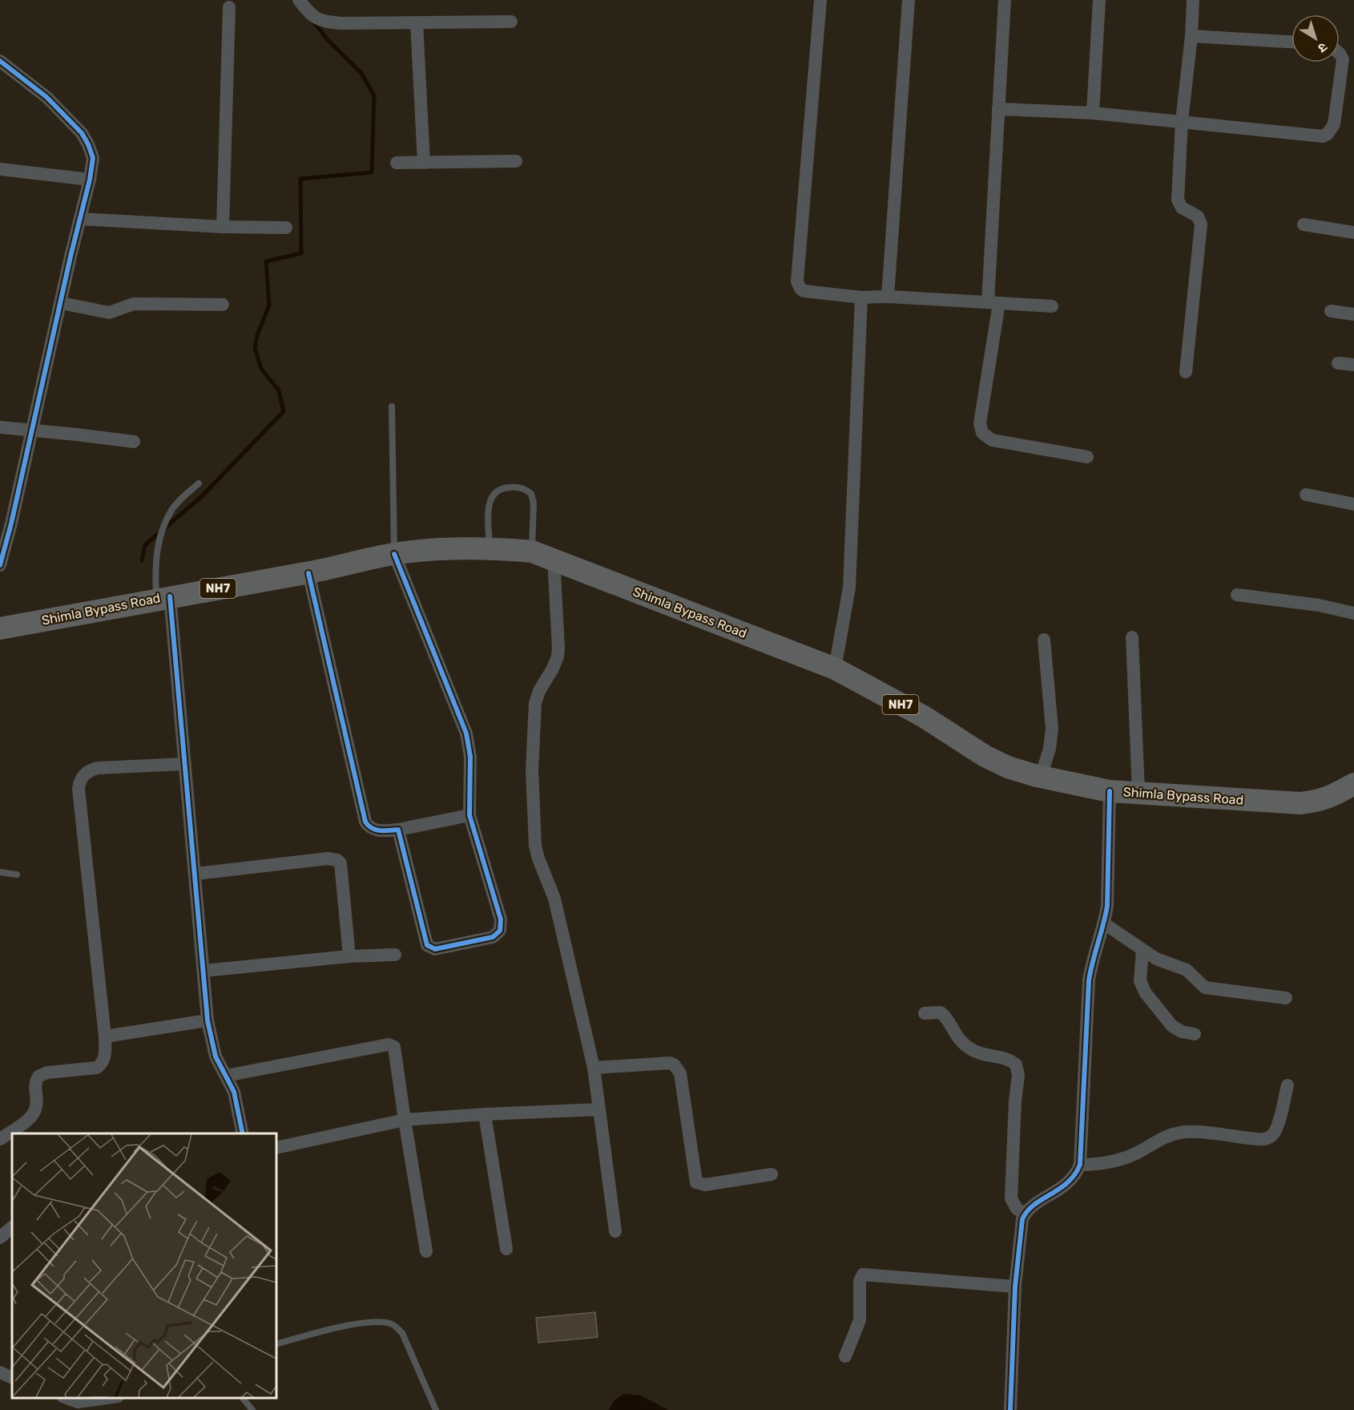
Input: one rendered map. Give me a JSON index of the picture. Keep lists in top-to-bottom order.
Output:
{
  "streets": {
    "highway": ["NH7", "Shimla Bypass Road"]
  },
  "north": "bottom right"
}
